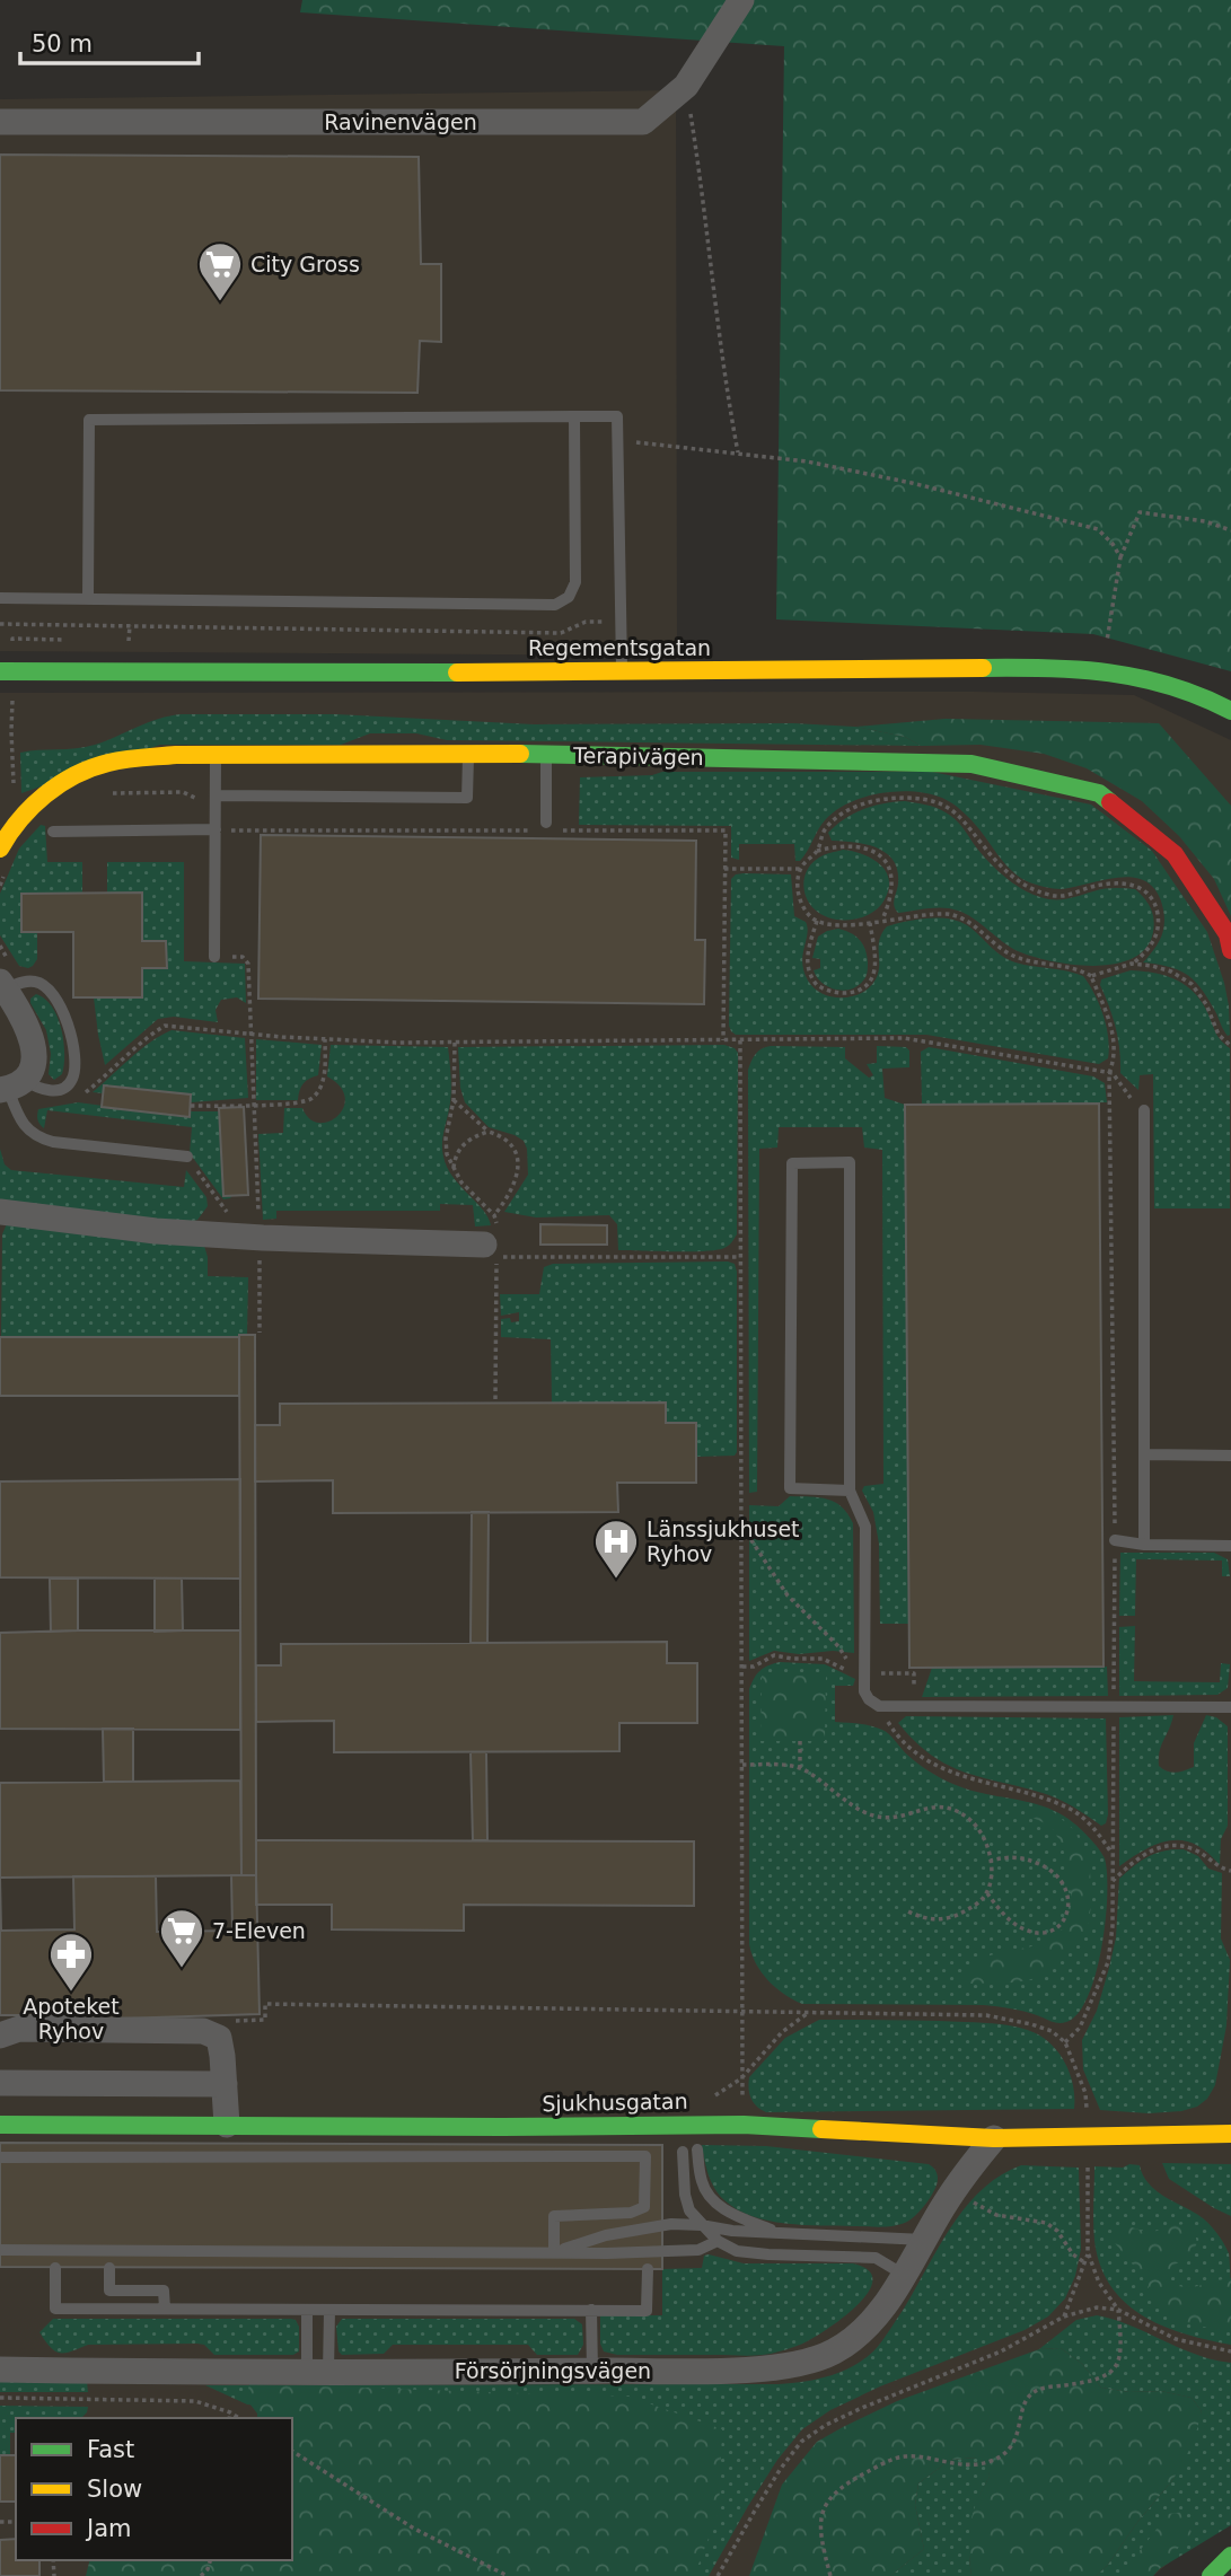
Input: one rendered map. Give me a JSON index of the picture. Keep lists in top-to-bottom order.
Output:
{
  "streets": {
    "main road": ["Regementsgatan", "Terapivägen", "Sjukhusgatan"],
    "street": ["Ravinenvägen", "Försörjningsvägen"]
  },
  "crossings": [
    ["Sjukhusgatan", "Försörjningsvägen"]
  ],
  "places": {
    "supermarket": ["City Gross", "7-Eleven"],
    "hospital": ["Länssjukhuset Ryhov"],
    "pharmacy": ["Apoteket Ryhov"]
  },
  "legend": ["Fast", "Slow", "Jam"],
  "scale_bar": "50 m"
}
